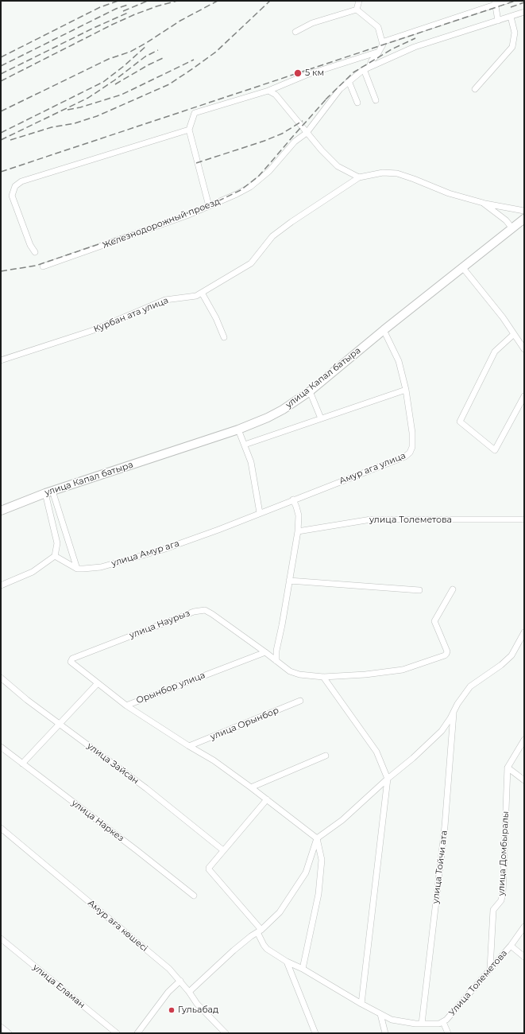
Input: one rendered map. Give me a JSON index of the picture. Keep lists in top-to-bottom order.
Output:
{
  "streets": {
    "main road": ["улица Капал батыра"],
    "street": [
      "Железнодорожный проезд",
      "Курбан ата улица",
      "Амур ага улица",
      "улица Толеметова",
      "улица Амур ага",
      "улица Наурыз",
      "Орынбор улица",
      "улица Орынбор",
      "улица Зайсан",
      "улица Наркез",
      "улица Домбыралы",
      "улица Тойчи ата",
      "Амур аға көшесі",
      "Улица Толеметова",
      "улица Еламан"
    ]
  },
  "crossings": [
    ["Амур ага улица", "улица Амур ага"],
    ["улица Наурыз", "Орынбор улица"],
    ["улица Домбыралы", "Улица Толеметова"],
    ["улица Тойчи ата", "Улица Толеметова"]
  ],
  "places": ["5 км", "Гульабад"]
}
